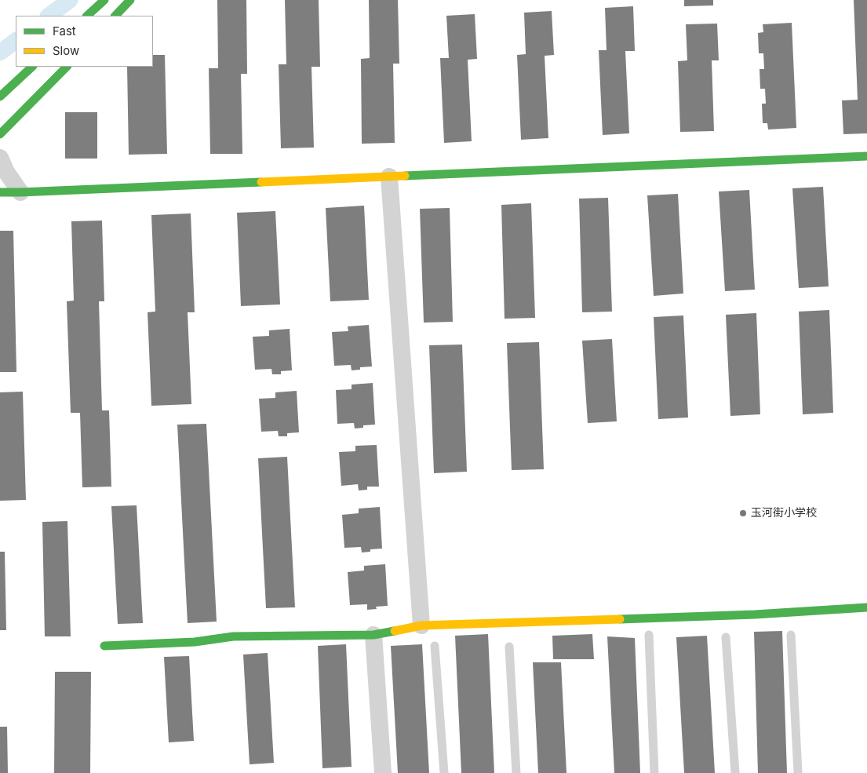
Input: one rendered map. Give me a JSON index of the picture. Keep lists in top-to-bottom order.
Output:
{
  "places": ["玉河街小学校"],
  "legend": ["Fast", "Slow"]
}
